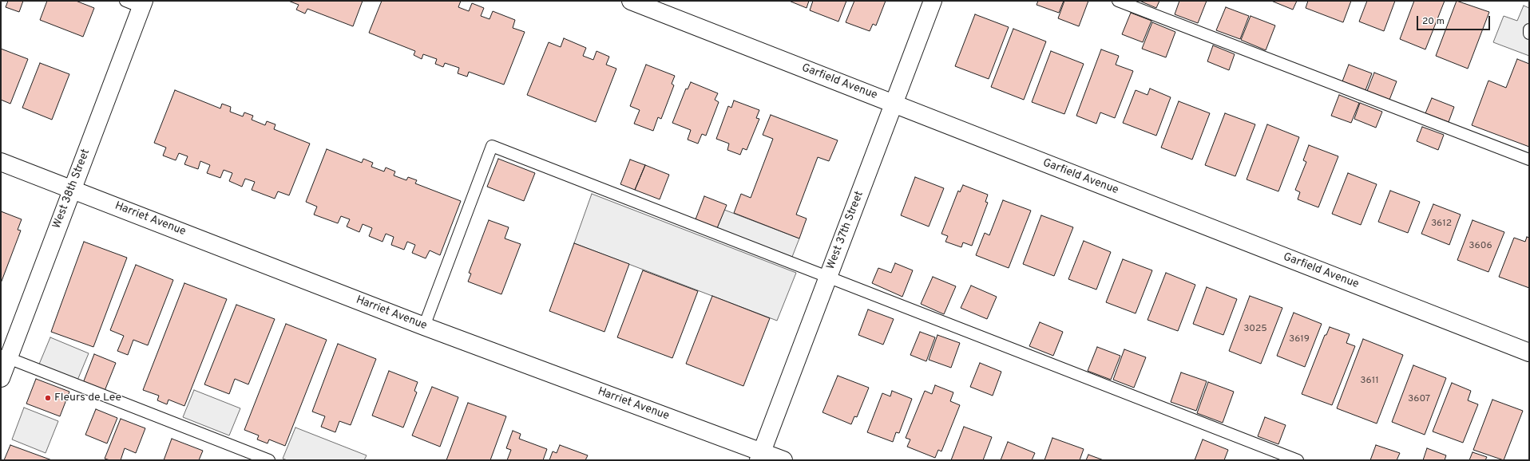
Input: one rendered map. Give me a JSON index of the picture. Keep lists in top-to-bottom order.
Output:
{
  "streets": {
    "street": [
      "Garfield Avenue",
      "West 38th Street",
      "Harriet Avenue",
      "West 37th Street"
    ]
  },
  "crossings": [
    ["Garfield Avenue", "West 37th Street"],
    ["West 38th Street", "Harriet Avenue"],
    ["Harriet Avenue", "West 37th Street"]
  ],
  "places": ["Fleurs de Lee"],
  "house_numbers": [
    "3612",
    "3606",
    "3025",
    "3619",
    "3611",
    "3607"
  ],
  "scale_bar": "20 m"
}
